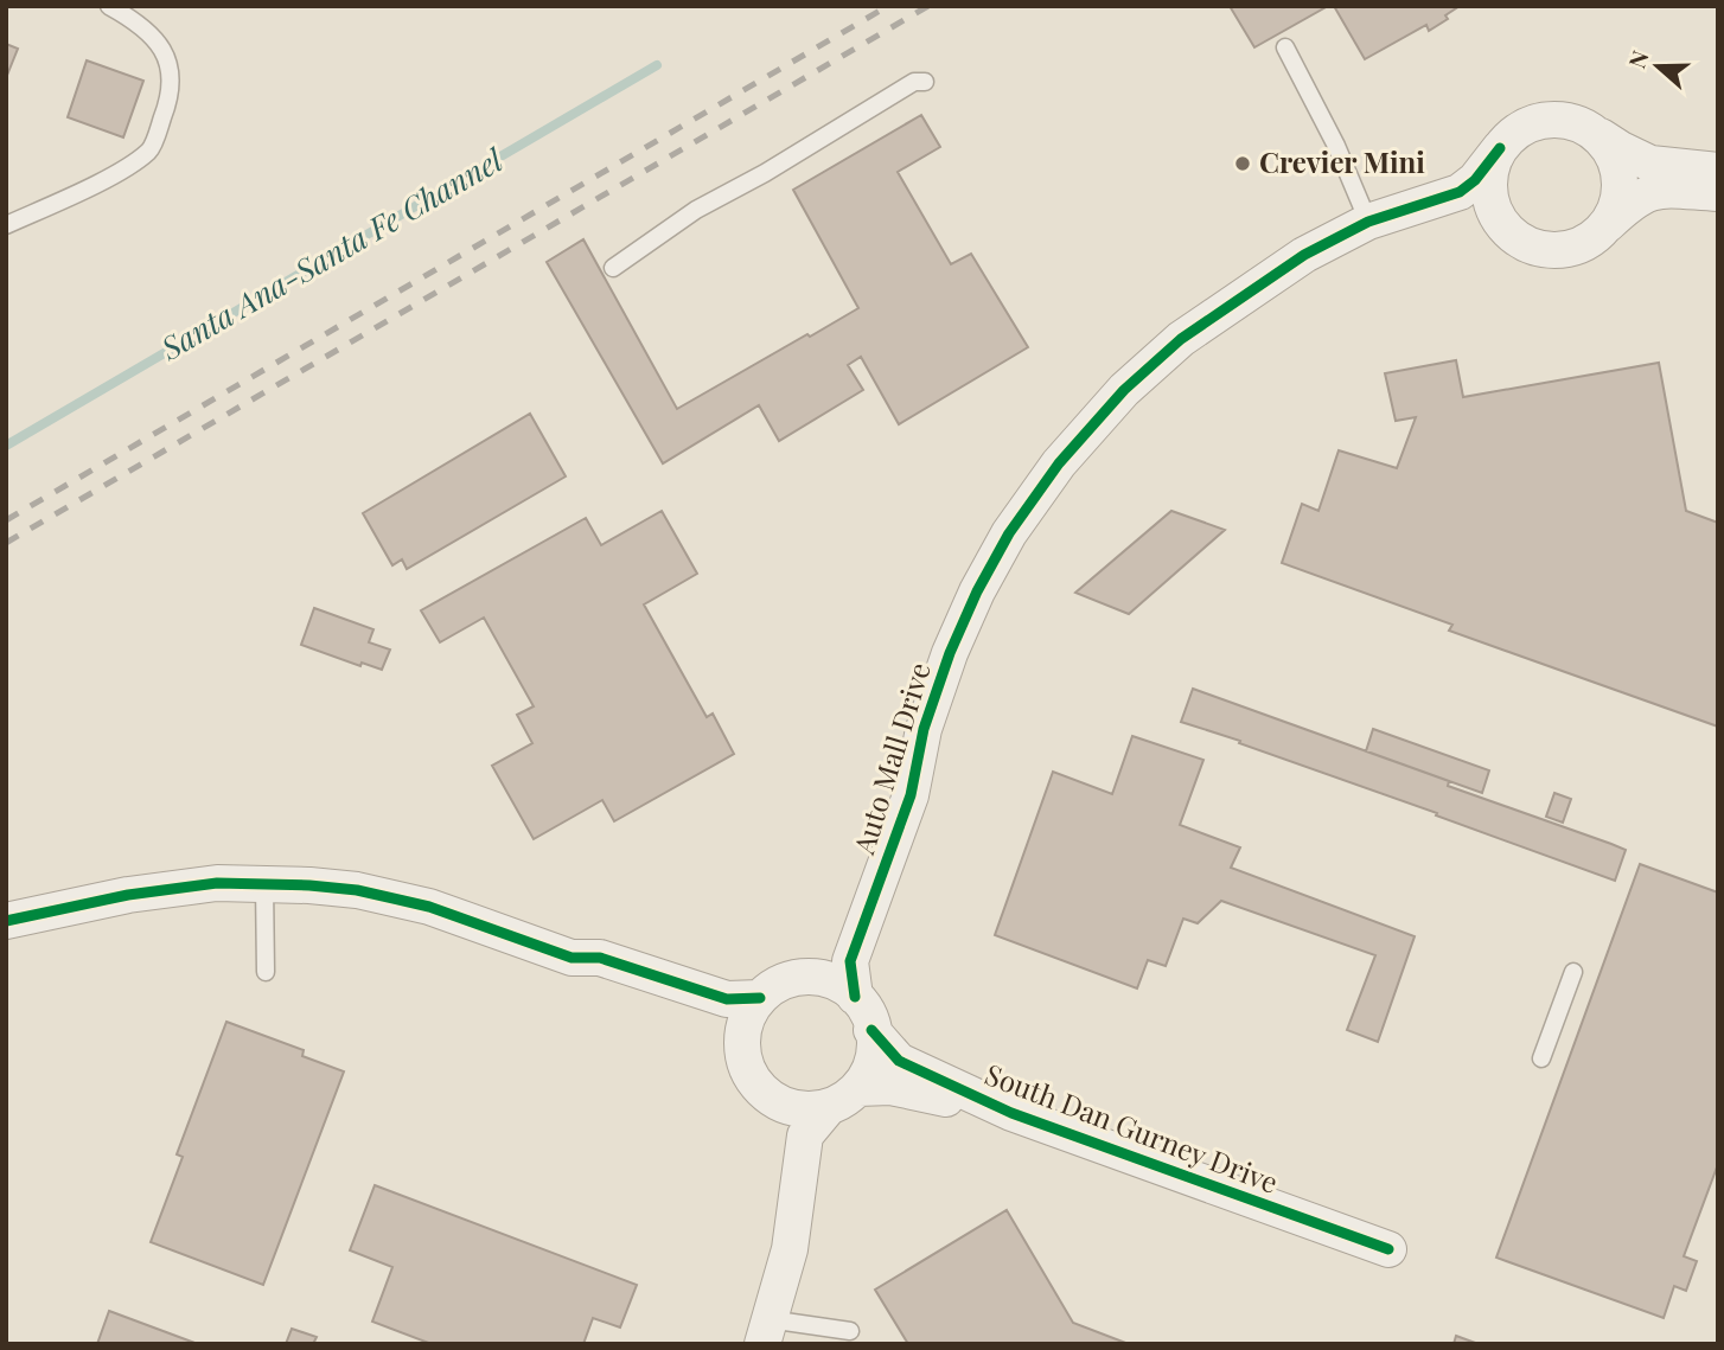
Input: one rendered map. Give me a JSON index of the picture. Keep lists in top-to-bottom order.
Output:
{
  "streets": {
    "street": ["Auto Mall Drive", "South Dan Gurney Drive"]
  },
  "crossings": [
    ["Auto Mall Drive", "South Dan Gurney Drive"]
  ],
  "water": ["Santa Ana-Santa Fe Channel"],
  "places": ["Crevier Mini"],
  "north": "left"
}
